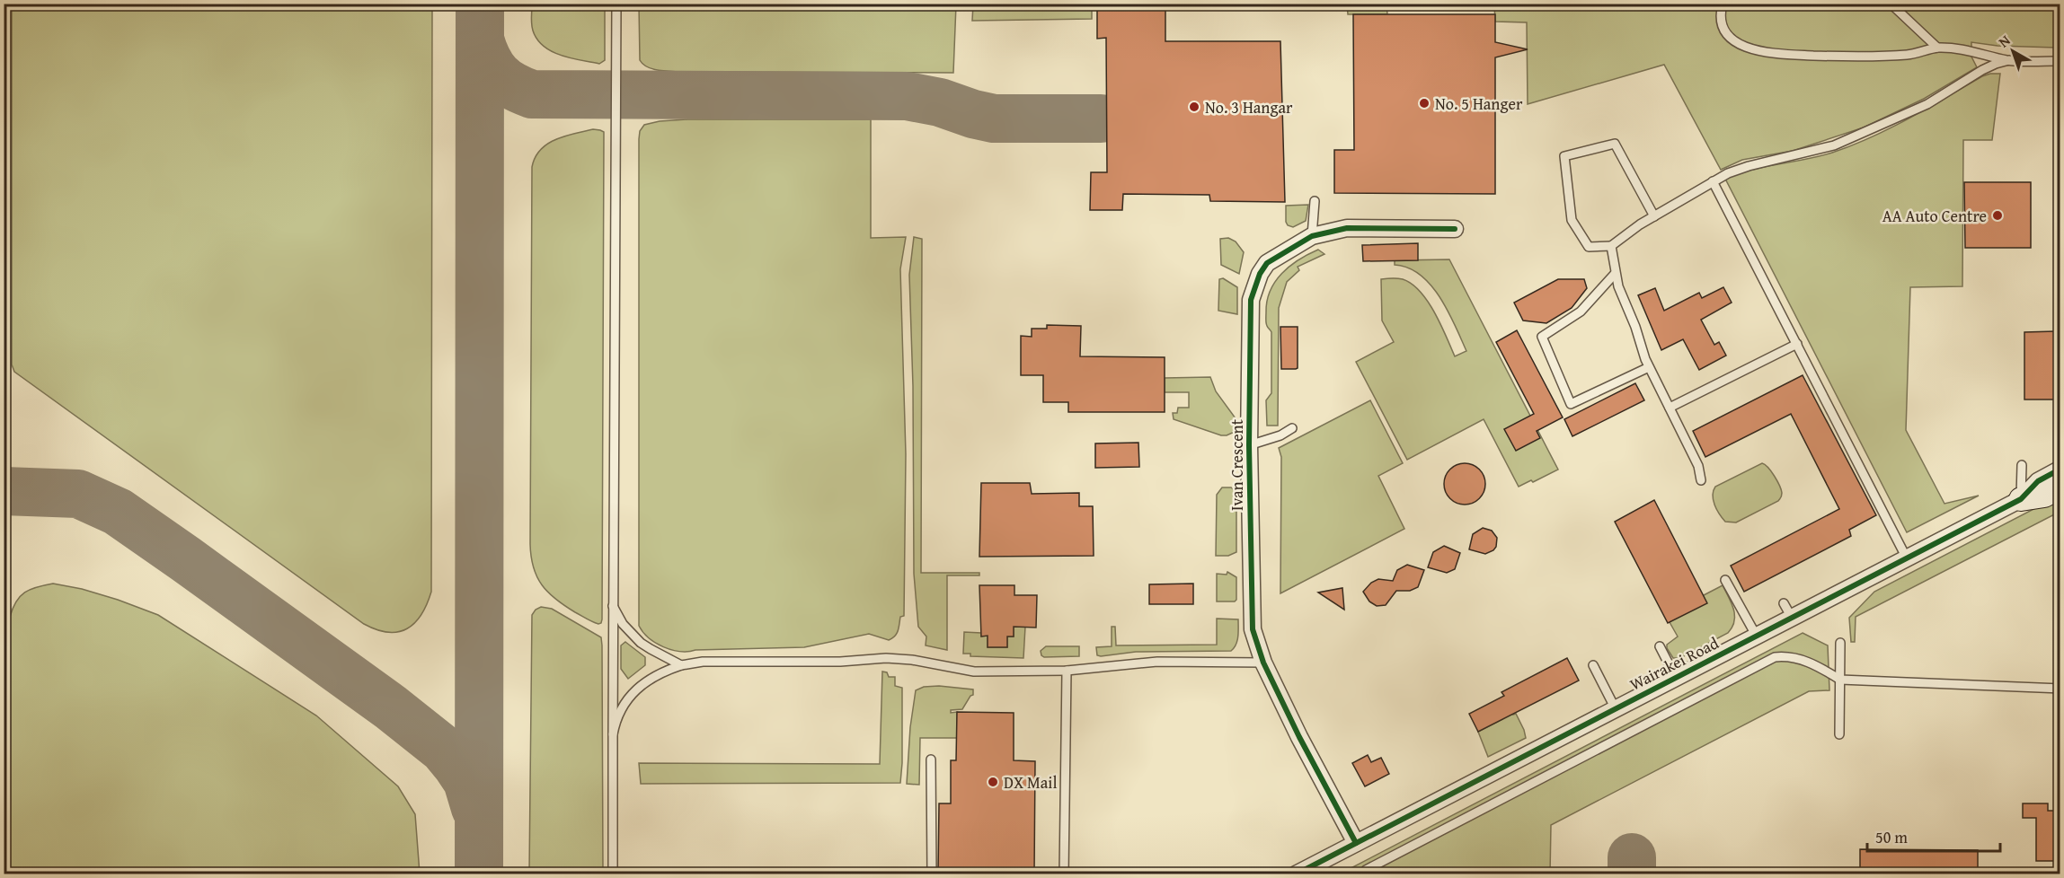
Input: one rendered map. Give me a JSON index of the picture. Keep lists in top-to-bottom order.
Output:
{
  "streets": {
    "street": ["Ivan Crescent", "Wairakei Road"]
  },
  "crossings": [
    ["Ivan Crescent", "Wairakei Road"]
  ],
  "places": [
    "No. 5 Hanger",
    "No. 3 Hangar",
    "AA Auto Centre",
    "DX Mail"
  ],
  "scale_bar": "50 m",
  "north": "top left"
}
